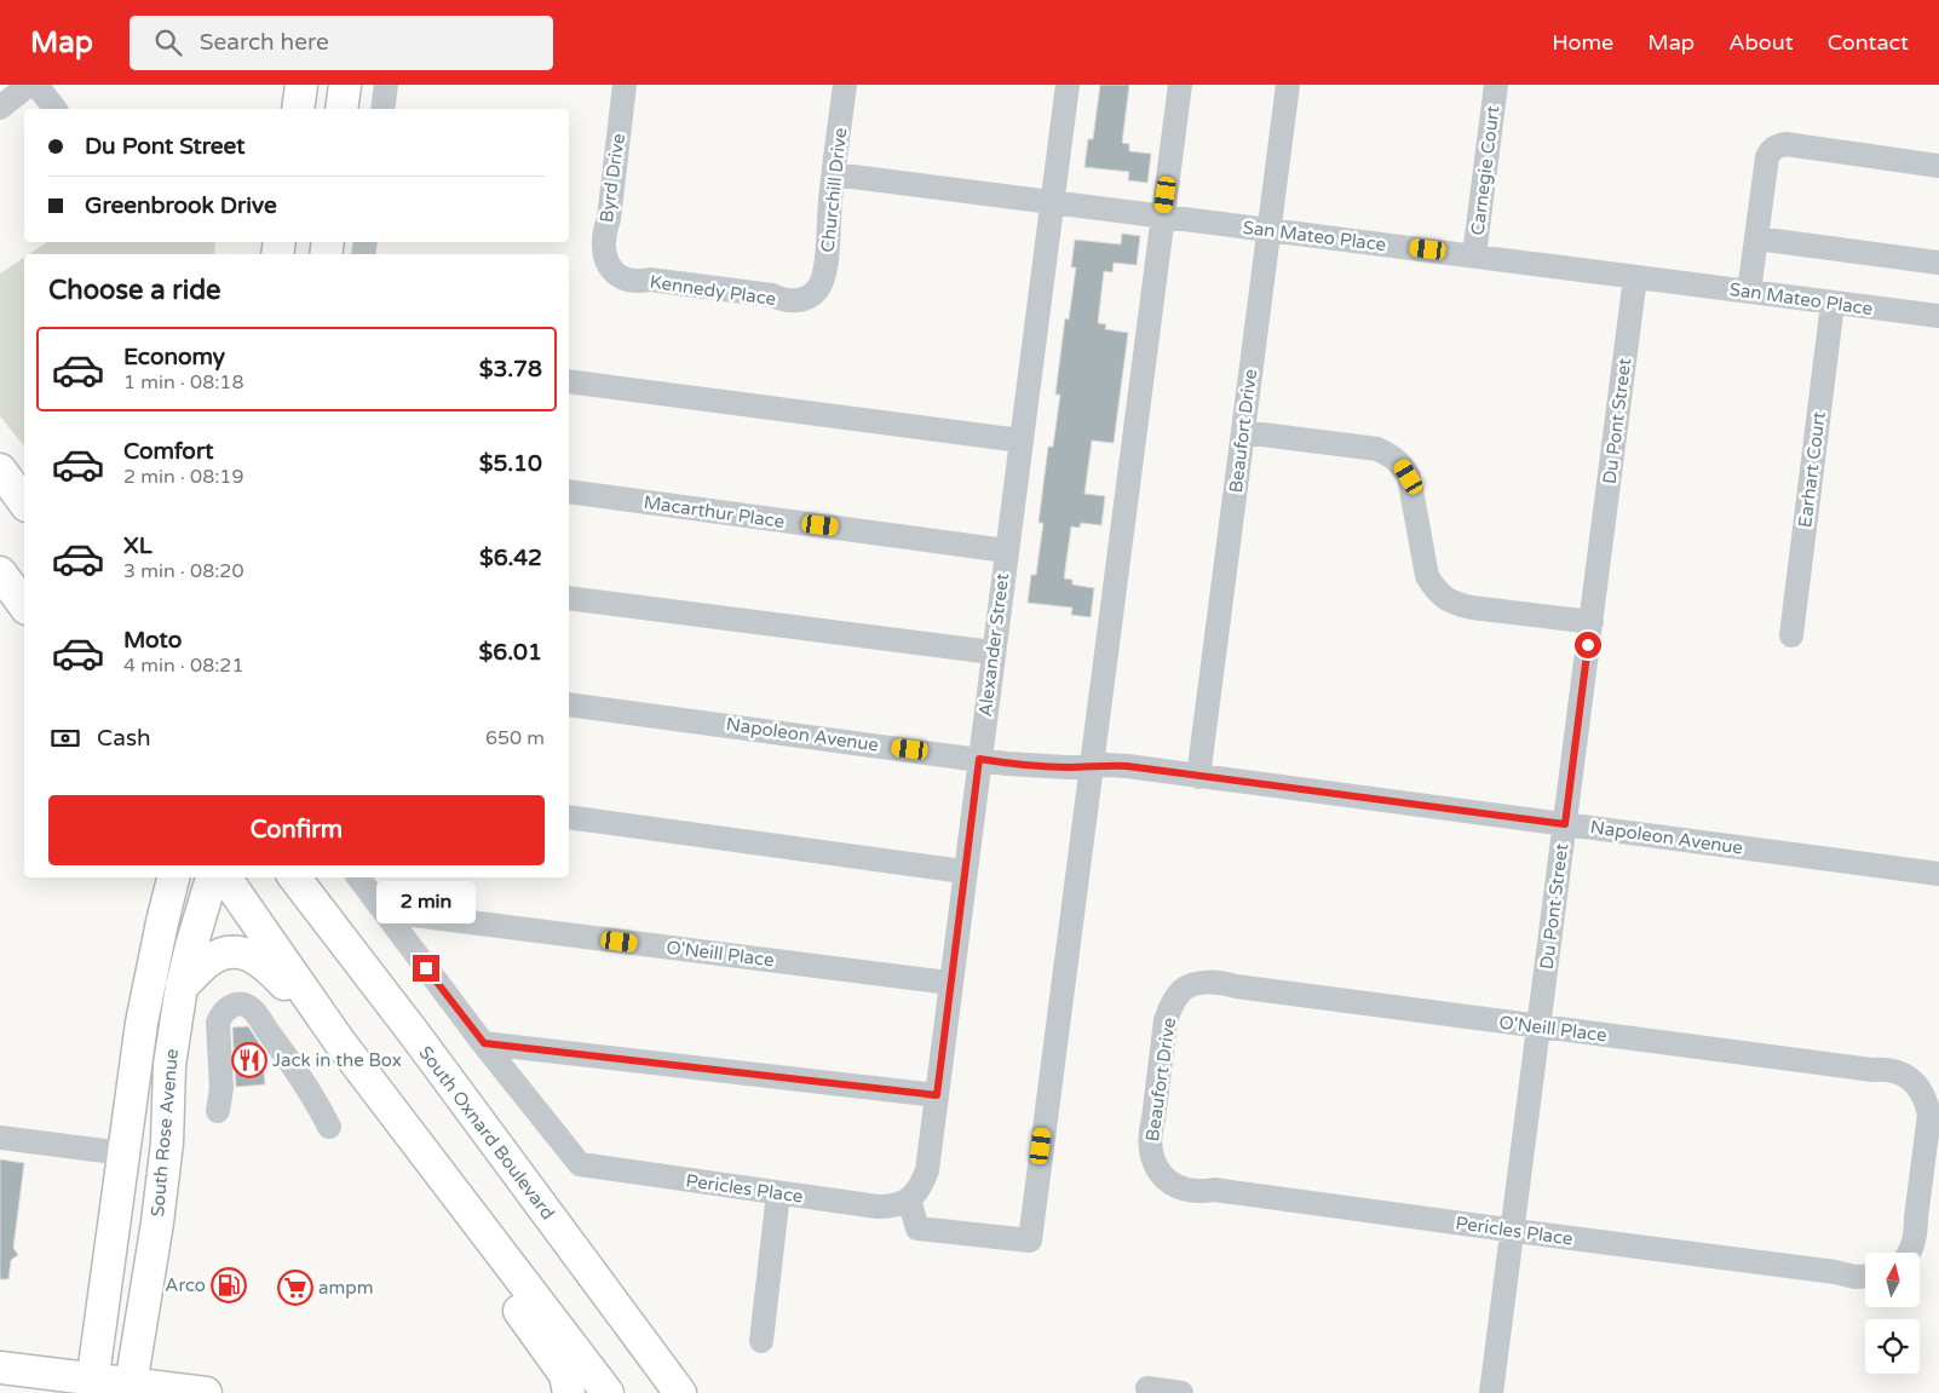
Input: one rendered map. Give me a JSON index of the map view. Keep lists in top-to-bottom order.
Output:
{
  "streets": {
    "main road": ["South Rose Avenue", "South Oxnard Boulevard"],
    "street": [
      "Carnegie Court",
      "Byrd Drive",
      "Churchill Drive",
      "San Mateo Place",
      "Kennedy Place",
      "Du Pont Street",
      "Beaufort Drive",
      "Earhart Court",
      "Macarthur Place",
      "Alexander Street",
      "Napoleon Avenue",
      "O'Neill Place",
      "Pericles Place"
    ]
  },
  "crossings": [
    ["Carnegie Court", "San Mateo Place"],
    ["Byrd Drive", "Kennedy Place"],
    ["Churchill Drive", "San Mateo Place"],
    ["Churchill Drive", "Kennedy Place"],
    ["San Mateo Place", "Du Pont Street"],
    ["San Mateo Place", "Beaufort Drive"],
    ["San Mateo Place", "Earhart Court"],
    ["San Mateo Place", "Alexander Street"],
    ["Du Pont Street", "Napoleon Avenue"],
    ["Du Pont Street", "O'Neill Place"],
    ["Du Pont Street", "Pericles Place"],
    ["Beaufort Drive", "Napoleon Avenue"],
    ["Beaufort Drive", "O'Neill Place"],
    ["Beaufort Drive", "Pericles Place"],
    ["Macarthur Place", "Alexander Street"],
    ["Alexander Street", "Napoleon Avenue"],
    ["Alexander Street", "O'Neill Place"],
    ["Alexander Street", "Pericles Place"]
  ],
  "places": {
    "restaurant": ["Jack in the Box"],
    "fuel station": ["Arco"],
    "supermarket": ["ampm"]
  },
  "north": "top",
  "page": {
    "header": "Map",
    "search": "Search here",
    "nav": [
      "Home",
      "Map",
      "About",
      "Contact"
    ],
    "banner": ["Du Pont Street", "Greenbrook Drive"],
    "heading": "Choose a ride",
    "list": [
      {
        "name": "Economy",
        "note": "1 min · 08:18",
        "value": "$3.78"
      },
      {
        "name": "Comfort",
        "note": "2 min · 08:19",
        "value": "$5.10"
      },
      {
        "name": "XL",
        "note": "3 min · 08:20",
        "value": "$6.42"
      },
      {
        "name": "Moto",
        "note": "4 min · 08:21",
        "value": "$6.01"
      }
    ],
    "pay": ["Cash", "650 m"],
    "buttons": "Confirm",
    "bubble": "2 min"
  }
}
